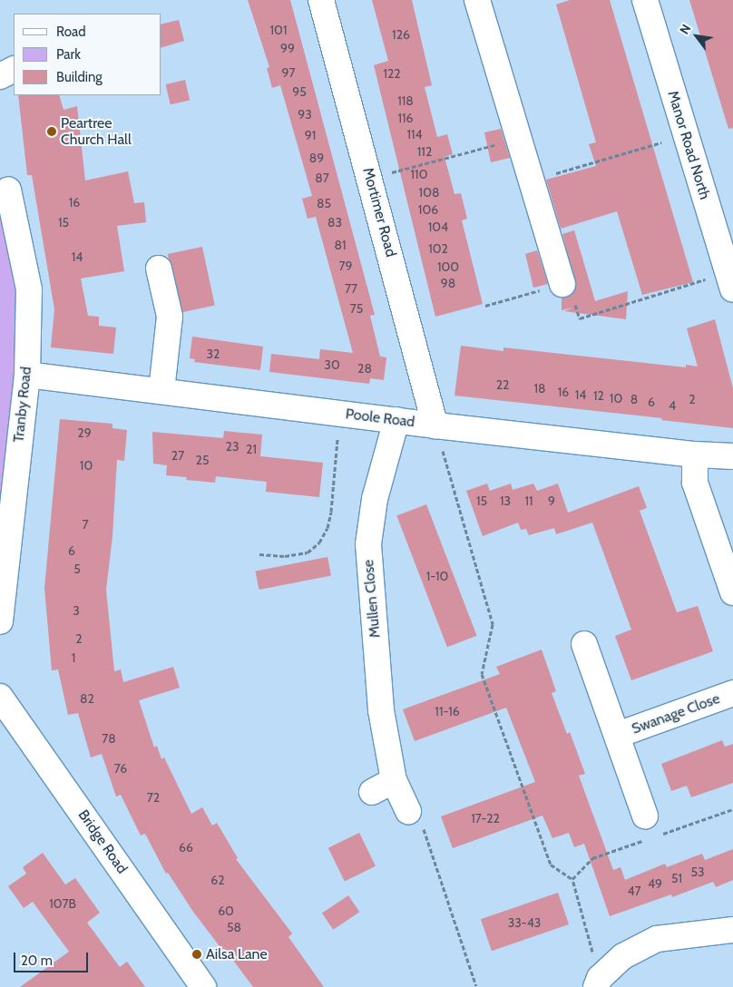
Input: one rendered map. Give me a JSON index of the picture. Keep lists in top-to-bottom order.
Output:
{
  "streets": {
    "street": [
      "Manor Road North",
      "Mortimer Road",
      "Tranby Road",
      "Poole Road",
      "Mullen Close",
      "Swanage Close",
      "Bridge Road"
    ]
  },
  "crossings": [
    ["Mortimer Road", "Poole Road"],
    ["Tranby Road", "Poole Road"],
    ["Poole Road", "Mullen Close"]
  ],
  "places": ["Peartree Church Hall", "Ailsa Lane"],
  "house_numbers": [
    "101",
    "126",
    "99",
    "97",
    "122",
    "95",
    "118",
    "93",
    "116",
    "114",
    "91",
    "112",
    "89",
    "110",
    "87",
    "108",
    "16",
    "85",
    "106",
    "15",
    "83",
    "104",
    "81",
    "102",
    "14",
    "79",
    "100",
    "98",
    "77",
    "75",
    "32",
    "30",
    "28",
    "22",
    "18",
    "16",
    "14",
    "12",
    "10",
    "8",
    "2",
    "6",
    "4",
    "29",
    "23",
    "21",
    "27",
    "25",
    "10",
    "15",
    "13",
    "11",
    "9",
    "7",
    "6",
    "5",
    "1-10",
    "3",
    "2",
    "1",
    "82",
    "11-16",
    "78",
    "76",
    "72",
    "17-22",
    "66",
    "53",
    "51",
    "62",
    "49",
    "47",
    "107B",
    "60",
    "33-43",
    "58"
  ],
  "legend": ["Road", "Park", "Building"],
  "scale_bar": "20 m",
  "north": "top left"
}
